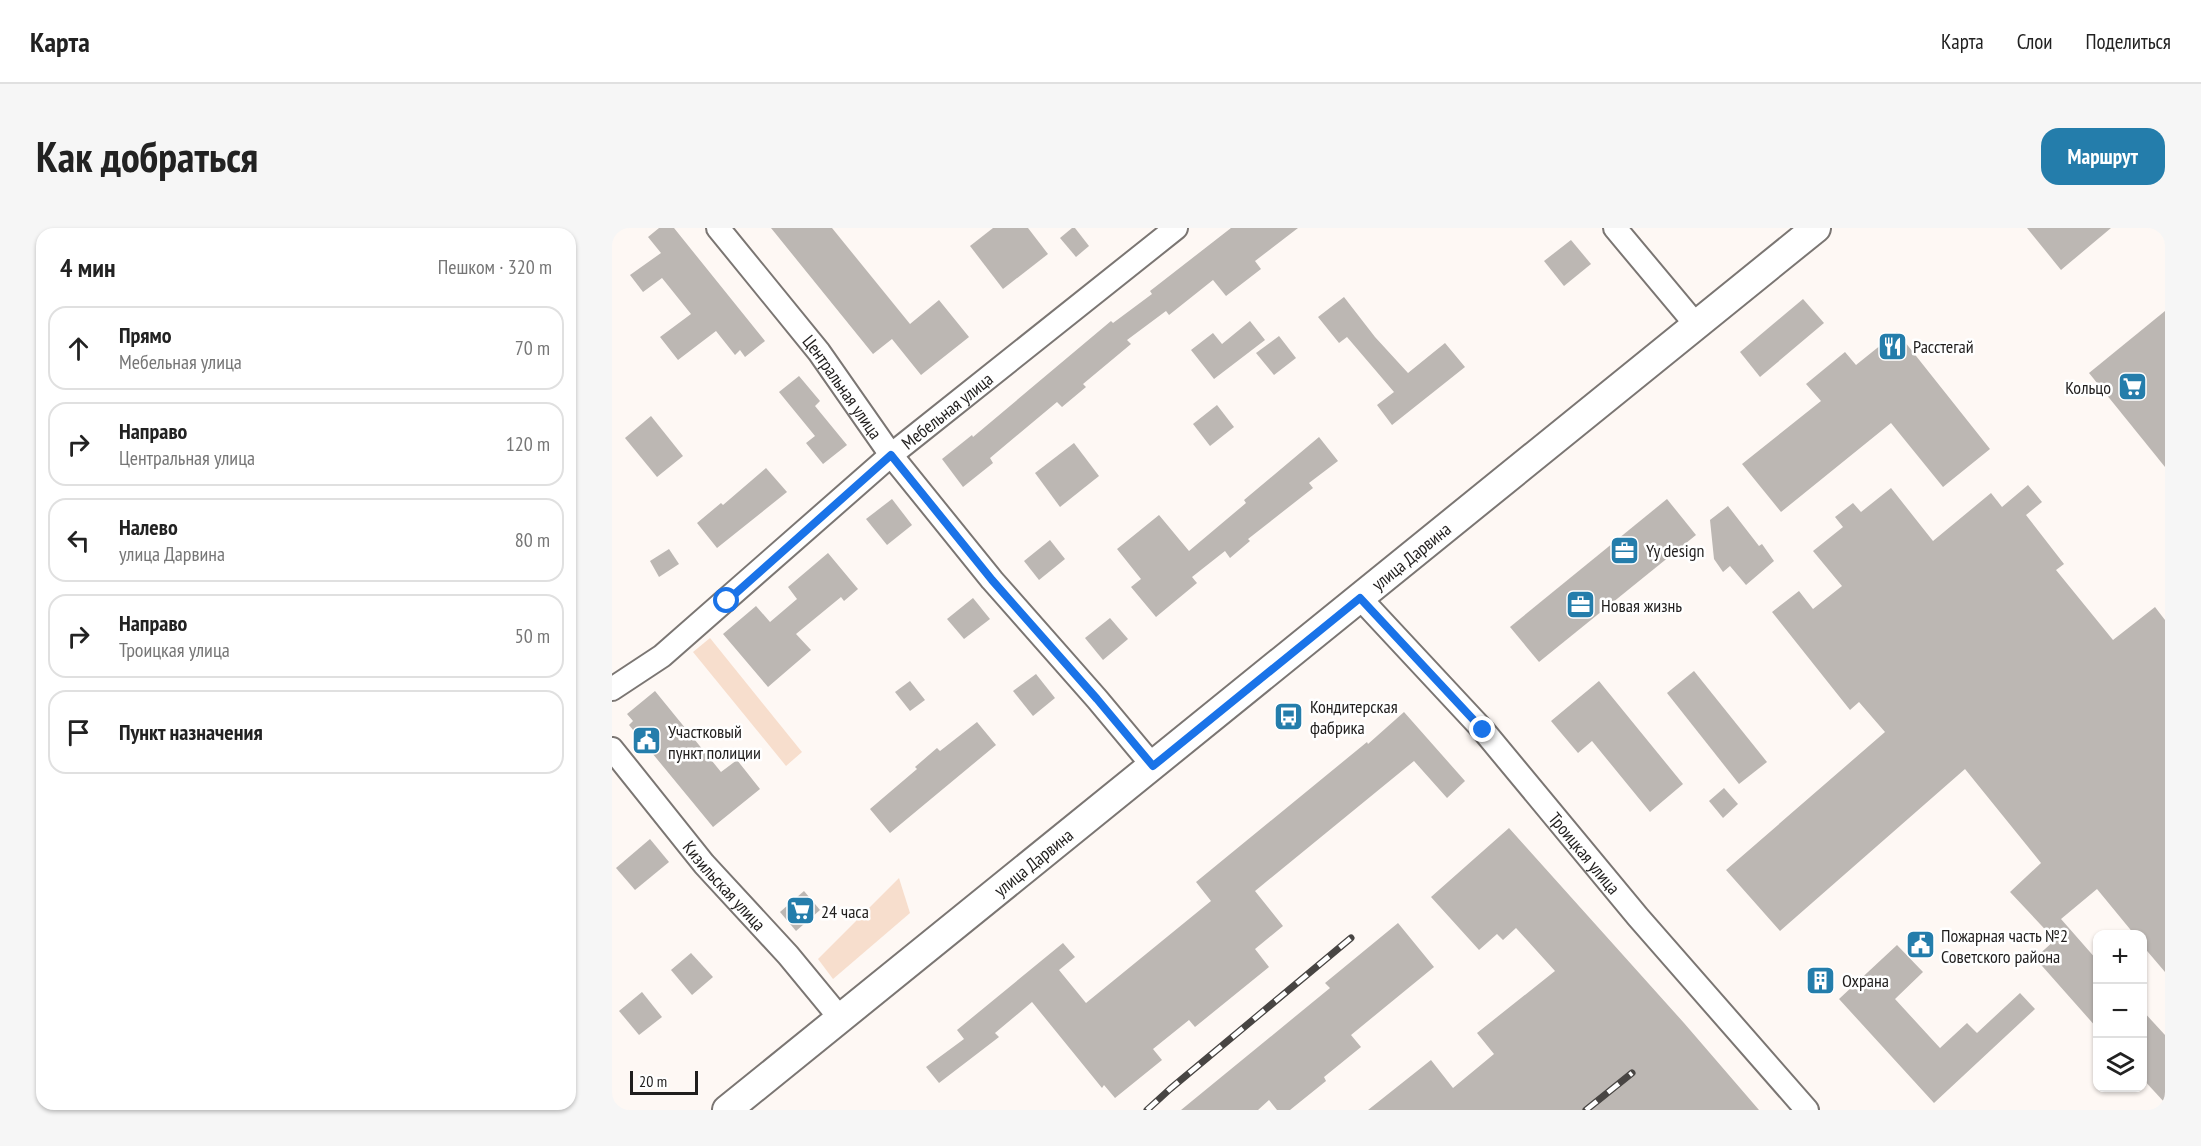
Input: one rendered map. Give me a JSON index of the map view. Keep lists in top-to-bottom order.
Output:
{
  "streets": {
    "main road": ["улица Дарвина"],
    "street": [
      "Центральная улица",
      "Мебельная улица",
      "Троицкая улица",
      "Кизильская улица"
    ]
  },
  "crossings": [
    ["Центральная улица", "Мебельная улица"],
    ["Центральная улица", "улица Дарвина"],
    ["улица Дарвина", "Троицкая улица"],
    ["улица Дарвина", "Кизильская улица"]
  ],
  "places": {
    "restaurant": ["Расстегай"],
    "supermarket": ["Кольцо", "24 часа"],
    "office": ["Yy design", "Новая жизнь"],
    "bus stop": ["Кондитерская фабрика"],
    "public building": ["Участковый пункт полиции", "Пожарная часть №2 Советского района"],
    "building": ["Охрана"]
  },
  "scale_bar": "20 m",
  "page": {
    "header": "Карта",
    "nav": ["Карта", "Слои", "Поделиться"],
    "buttons": "Маршрут",
    "title": "Как добраться",
    "heading": ["4 мин", "Пешком · 320 m"],
    "list": [
      ["Прямо", "Мебельная улица", "70 m"],
      ["Направо", "Центральная улица", "120 m"],
      ["Налево", "улица Дарвина", "80 m"],
      ["Направо", "Троицкая улица", "50 m"],
      "Пункт назначения"
    ],
    "map_buttons": ["+", "−"],
    "scale": "20 m"
  }
}
